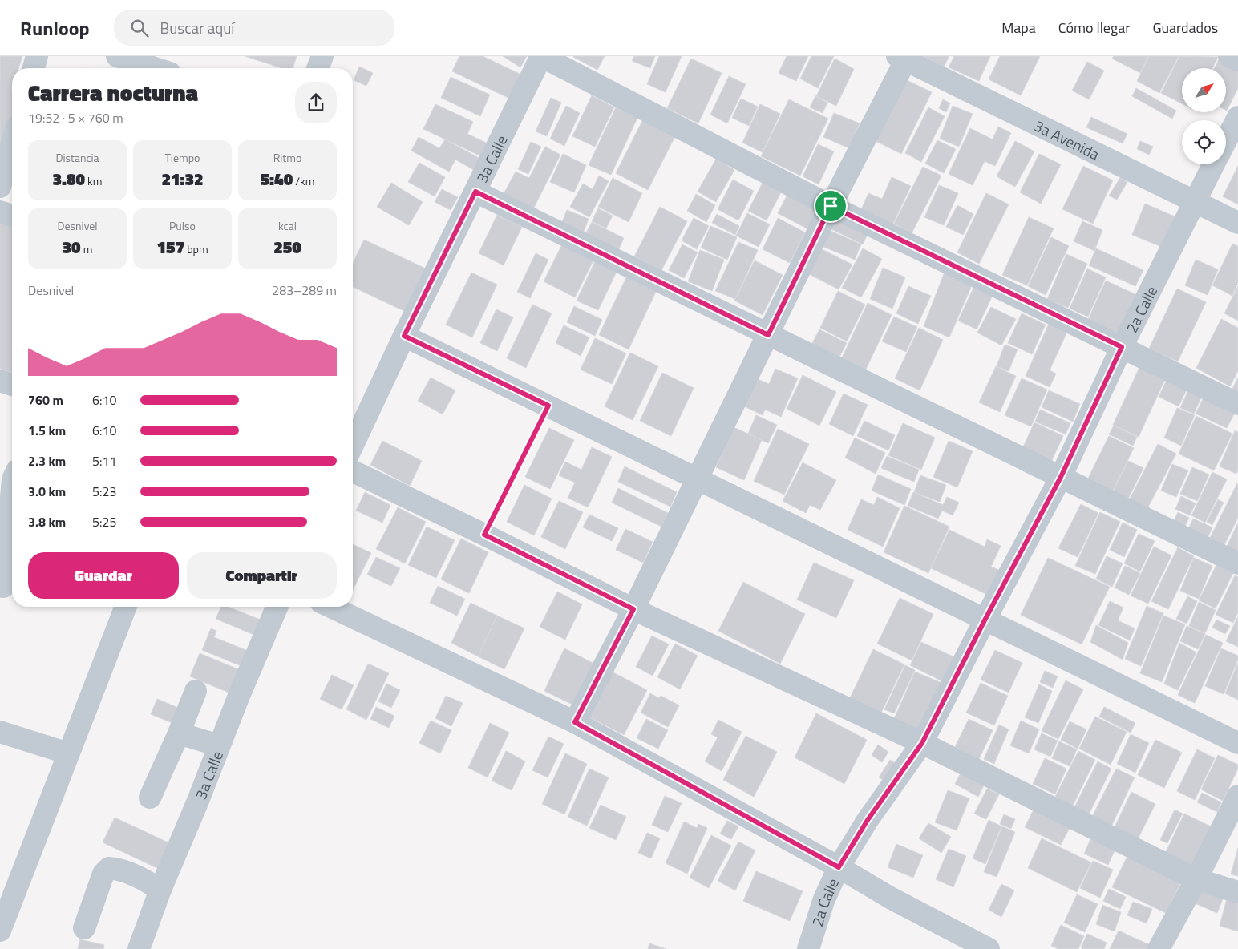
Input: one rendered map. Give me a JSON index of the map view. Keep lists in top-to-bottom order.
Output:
{
  "streets": {
    "street": ["3a Avenida", "3a Calle", "2a Calle"]
  },
  "crossings": [
    ["3a Avenida", "2a Calle"]
  ],
  "north": "top right",
  "page": {
    "header": "Runloop",
    "search": "Buscar aquí",
    "nav": ["Mapa", "Cómo llegar", "Guardados"],
    "heading": ["Carrera nocturna", "19:52 · 5 × 760 m"],
    "stats": [
      ["Distancia", "3.80 km"],
      ["Tiempo", "21:32"],
      ["Ritmo", "5:40 /km"],
      ["Desnivel", "30 m"],
      ["Pulso", "157 bpm"],
      ["kcal", "250"]
    ],
    "chart": ["Desnivel", "283–289 m"],
    "list": [
      {
        "name": "760 m",
        "note": "6:10"
      },
      {
        "name": "1.5 km",
        "note": "6:10"
      },
      {
        "name": "2.3 km",
        "note": "5:11"
      },
      {
        "name": "3.0 km",
        "note": "5:23"
      },
      {
        "name": "3.8 km",
        "note": "5:25"
      }
    ],
    "buttons": ["Guardar", "Compartir"]
  }
}
